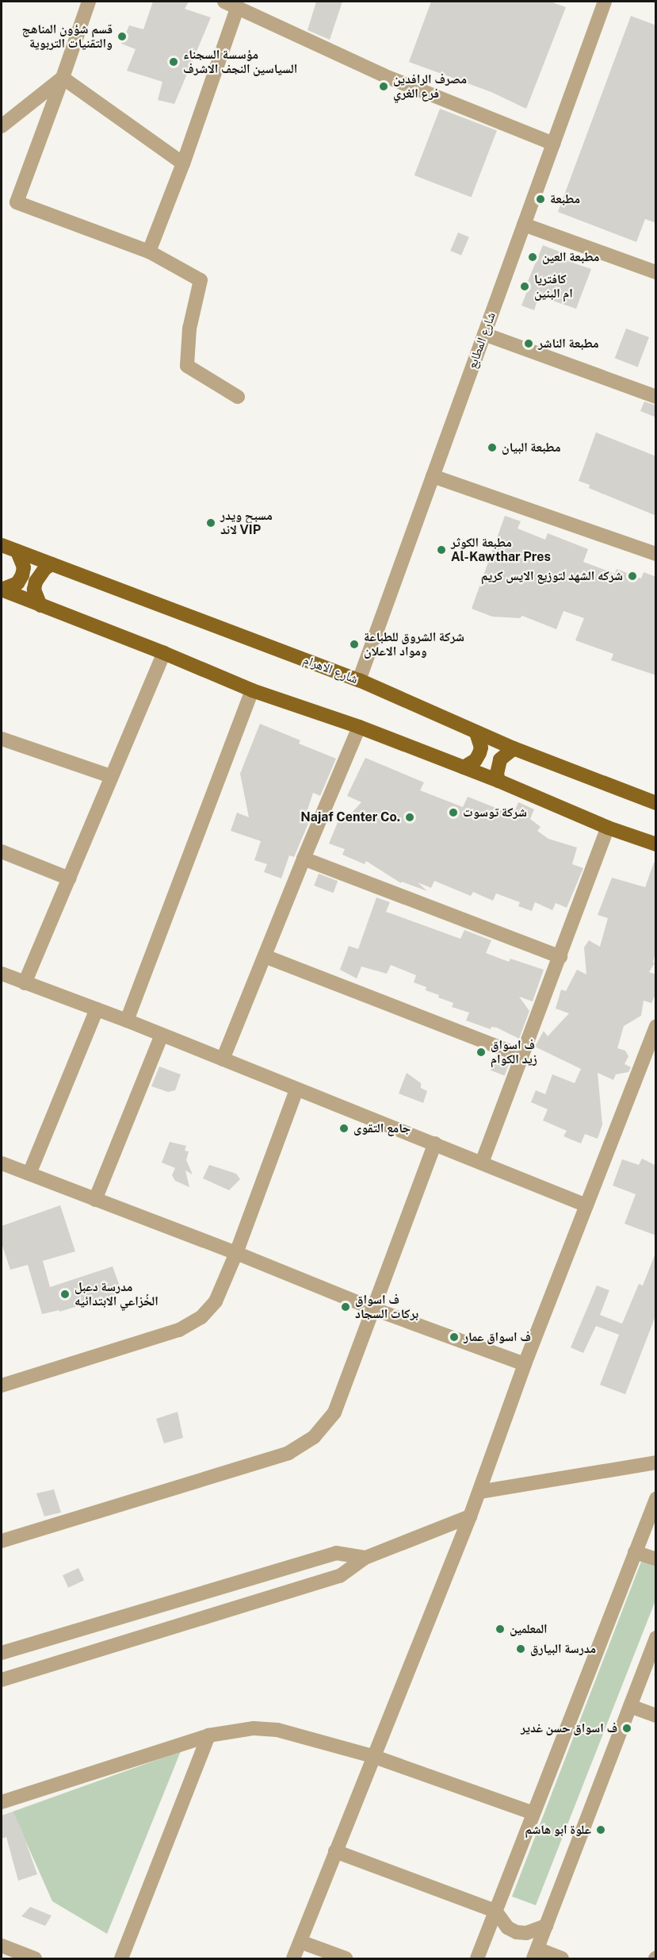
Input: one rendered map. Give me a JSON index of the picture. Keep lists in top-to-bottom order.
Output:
{
  "streets": {
    "main road": ["شارع الاهرام"],
    "street": ["شارع المطابع"]
  },
  "crossings": [
    ["شارع المطابع", "شارع الاهرام"]
  ],
  "places": [
    "قسم شؤون المناهج والتقنيات التربوية",
    "مؤسسة السجناء السياسين النجف الاشرف",
    "مصرف الرافدين فرع الغري",
    "مطبعة",
    "مطبعة العين",
    "كافتريا ام البنين",
    "مطبعة الناشر",
    "مطبعة البيان",
    "مسبح ويدر لاند VIP",
    "مطبعة الكوثر Al-Kawthar Pres",
    "شركه الشهد لتوزيع الايس كريم",
    "شركة الشروق للطباعة ومواد الاعلان",
    "شركة توسوت",
    "Najaf Center Co.",
    "ف اسواق زيد الكوام",
    "جامع التقوى",
    "مدرسة دعبل الخُزاعي الابتدائيه",
    "ف اسواق بركات السجاد",
    "ف اسواق عمار",
    "المعلمين",
    "مدرسة البيارق",
    "ف اسواق حسن غدير",
    "علوة ابو هاشم"
  ]
}
